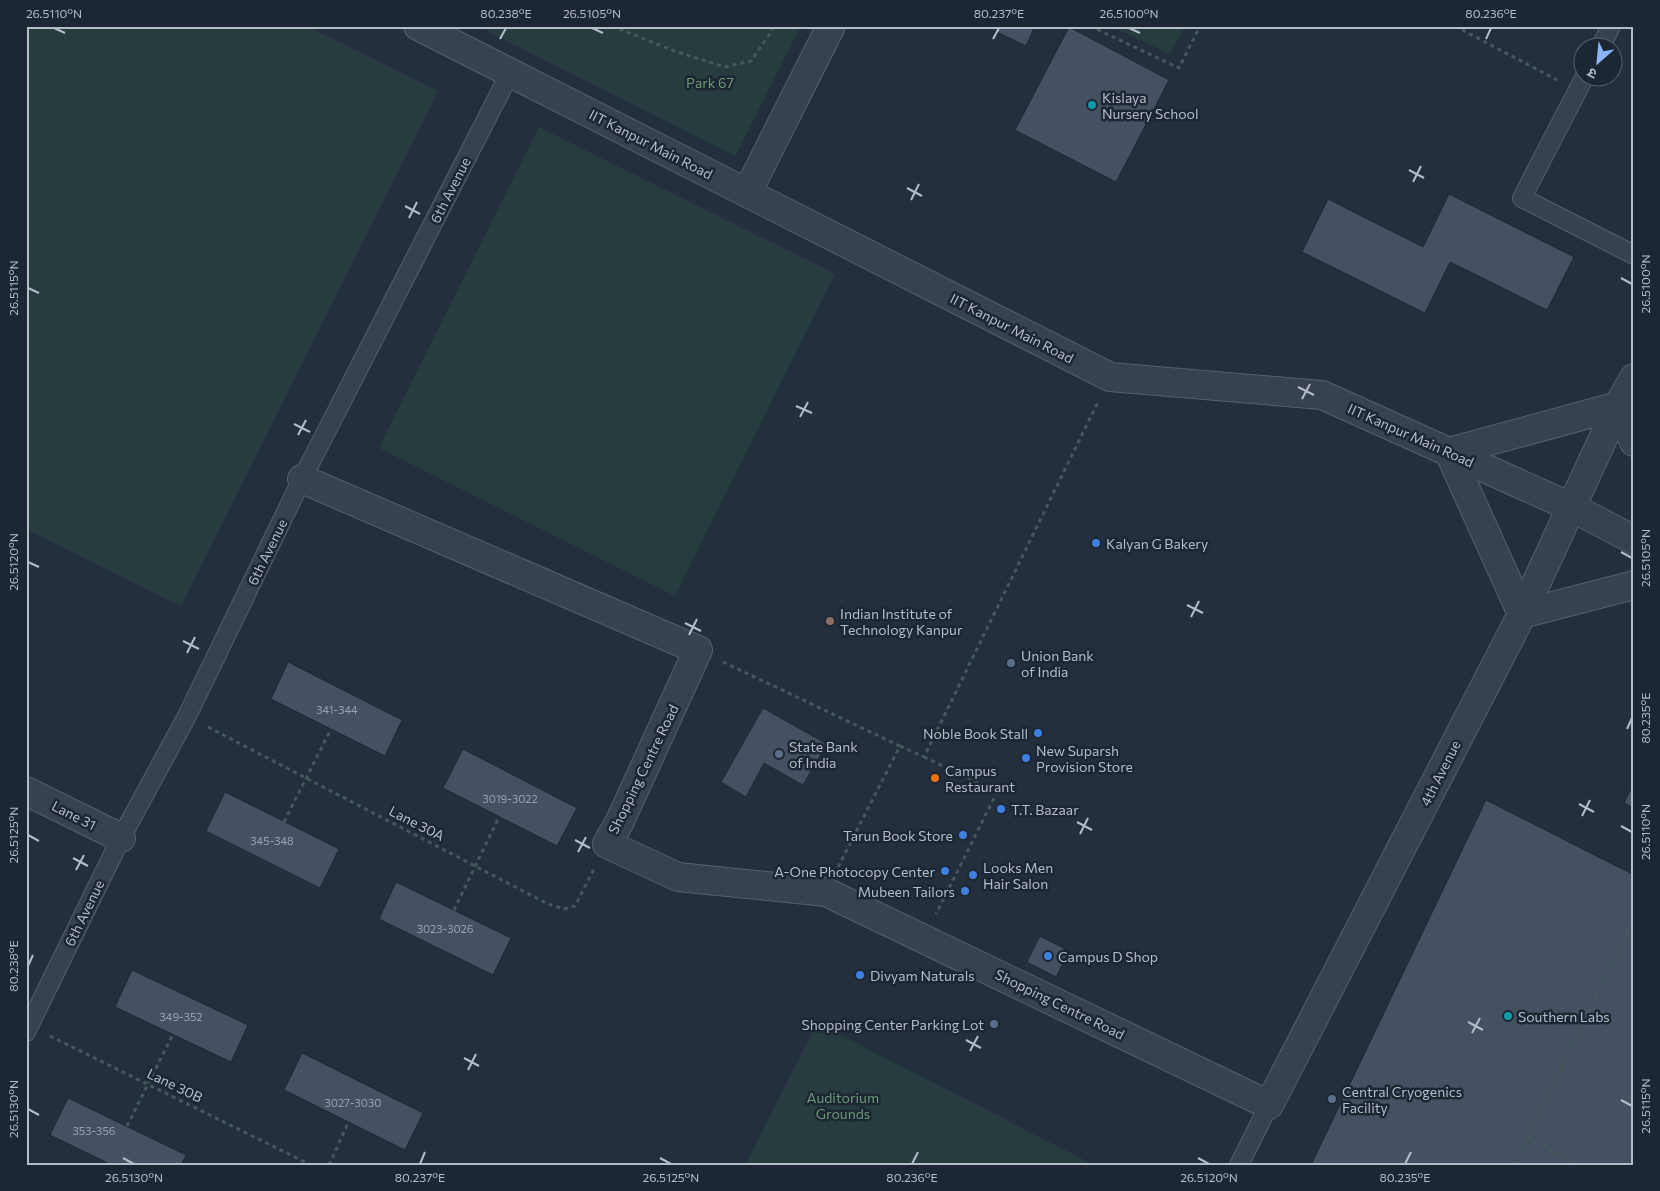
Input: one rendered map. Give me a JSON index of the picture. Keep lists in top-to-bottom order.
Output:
{
  "streets": {
    "street": [
      "IIT Kanpur Main Road",
      "Shopping Centre Road",
      "4th Avenue",
      "Lane 31"
    ],
    "lane": ["6th Avenue"],
    "path": ["Lane 30A", "Lane 30B"]
  },
  "crossings": [
    ["IIT Kanpur Main Road", "6th Avenue"],
    ["IIT Kanpur Main Road", "4th Avenue"],
    ["6th Avenue", "Lane 31"],
    ["6th Avenue", "Lane 30A"],
    ["6th Avenue", "Lane 30B"],
    ["Shopping Centre Road", "4th Avenue"],
    ["Shopping Centre Road", "Lane 30A"]
  ],
  "parks": ["Park 67", "Auditorium Grounds"],
  "places": [
    "Kislaya Nursery School",
    "Kalyan G Bakery",
    "Indian Institute of Technology Kanpur",
    "Union Bank of India",
    "Noble Book Stall",
    "State Bank of India",
    "New Suparsh Provision Store",
    "Campus Restaurant",
    "T.T. Bazaar",
    "Tarun Book Store",
    "A-One Photocopy Center",
    "Looks Men Hair Salon",
    "Mubeen Tailors",
    "Campus D Shop",
    "Divyam Naturals",
    "Southern Labs",
    "Shopping Center Parking Lot",
    "Central Cryogenics Facility"
  ],
  "house_numbers": [
    "341-344",
    "3019-3022",
    "345-348",
    "3023-3026",
    "349-352",
    "3027-3030",
    "353-356"
  ],
  "north": "bottom left",
  "coordinates": [
    "26.5110°N",
    "80.238°E",
    "26.5105°N",
    "80.237°E",
    "26.5100°N",
    "80.236°E",
    "26.5115°N",
    "26.5120°N",
    "80.235°E",
    "26.5125°N",
    "26.5130°N"
  ]
}
